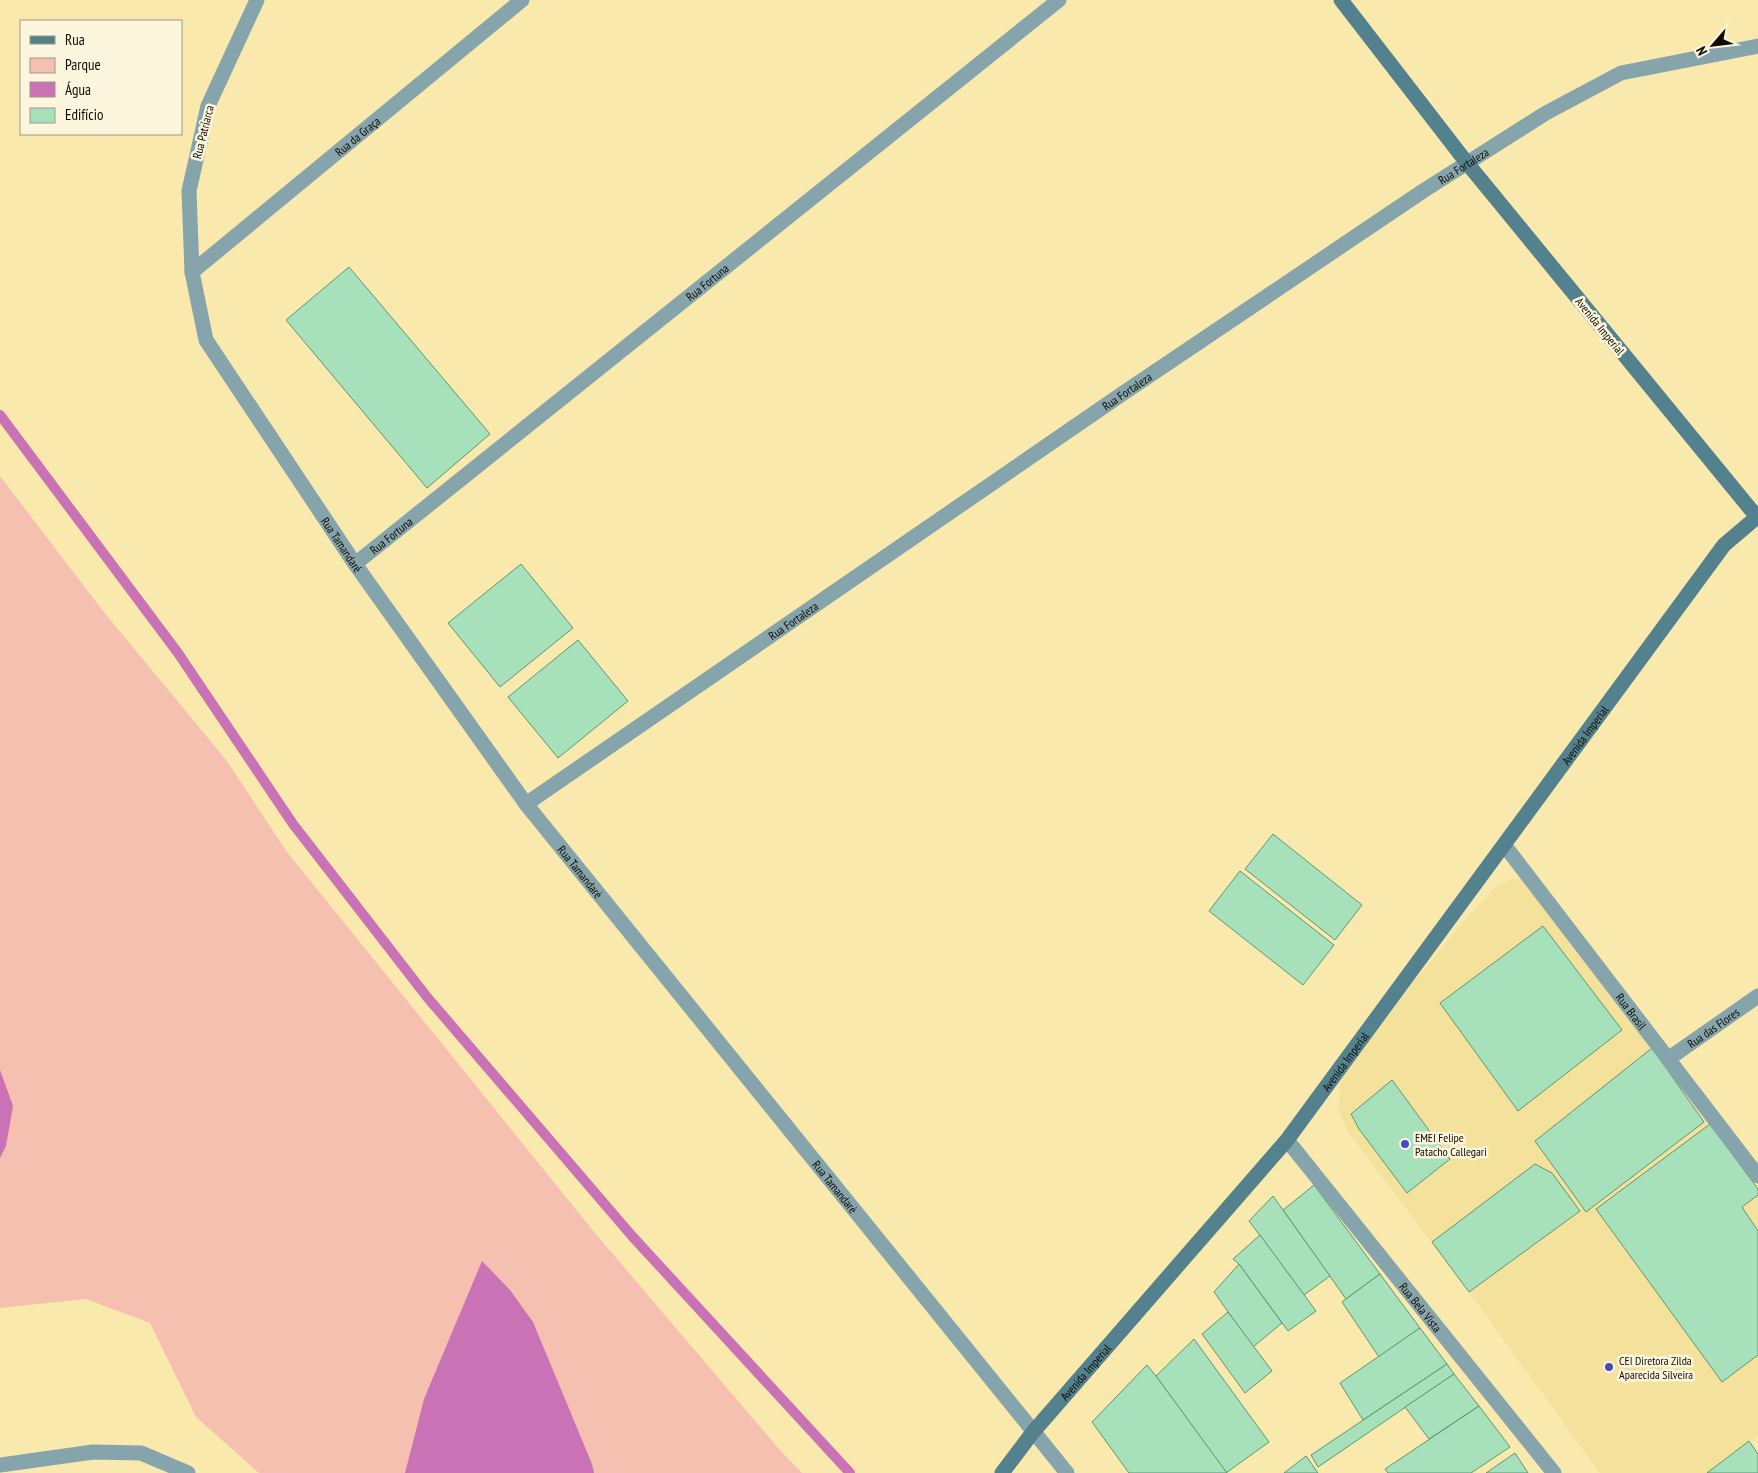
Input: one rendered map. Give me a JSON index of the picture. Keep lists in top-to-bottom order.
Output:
{
  "streets": {
    "main road": ["Avenida Imperial"],
    "street": [
      "Rua Patriarca",
      "Rua da Graça",
      "Rua Fortaleza",
      "Rua Fortuna",
      "Rua Tamandaré",
      "Rua Brasil",
      "Rua das Flores",
      "Rua Bela Vista"
    ]
  },
  "crossings": [
    ["Rua Patriarca", "Rua da Graça"],
    ["Rua Patriarca", "Rua Tamandaré"],
    ["Rua da Graça", "Rua Tamandaré"],
    ["Rua Fortaleza", "Avenida Imperial"],
    ["Rua Fortaleza", "Rua Tamandaré"],
    ["Rua Fortuna", "Rua Tamandaré"],
    ["Avenida Imperial", "Rua Tamandaré"],
    ["Avenida Imperial", "Rua Brasil"],
    ["Avenida Imperial", "Rua Bela Vista"],
    ["Rua Brasil", "Rua das Flores"]
  ],
  "places": ["EMEI Felipe Patacho Callegari", "CEI Diretora Zilda Aparecida Silveira"],
  "legend": [
    "Rua",
    "Parque",
    "Água",
    "Edifício"
  ],
  "north": "bottom left"
}
